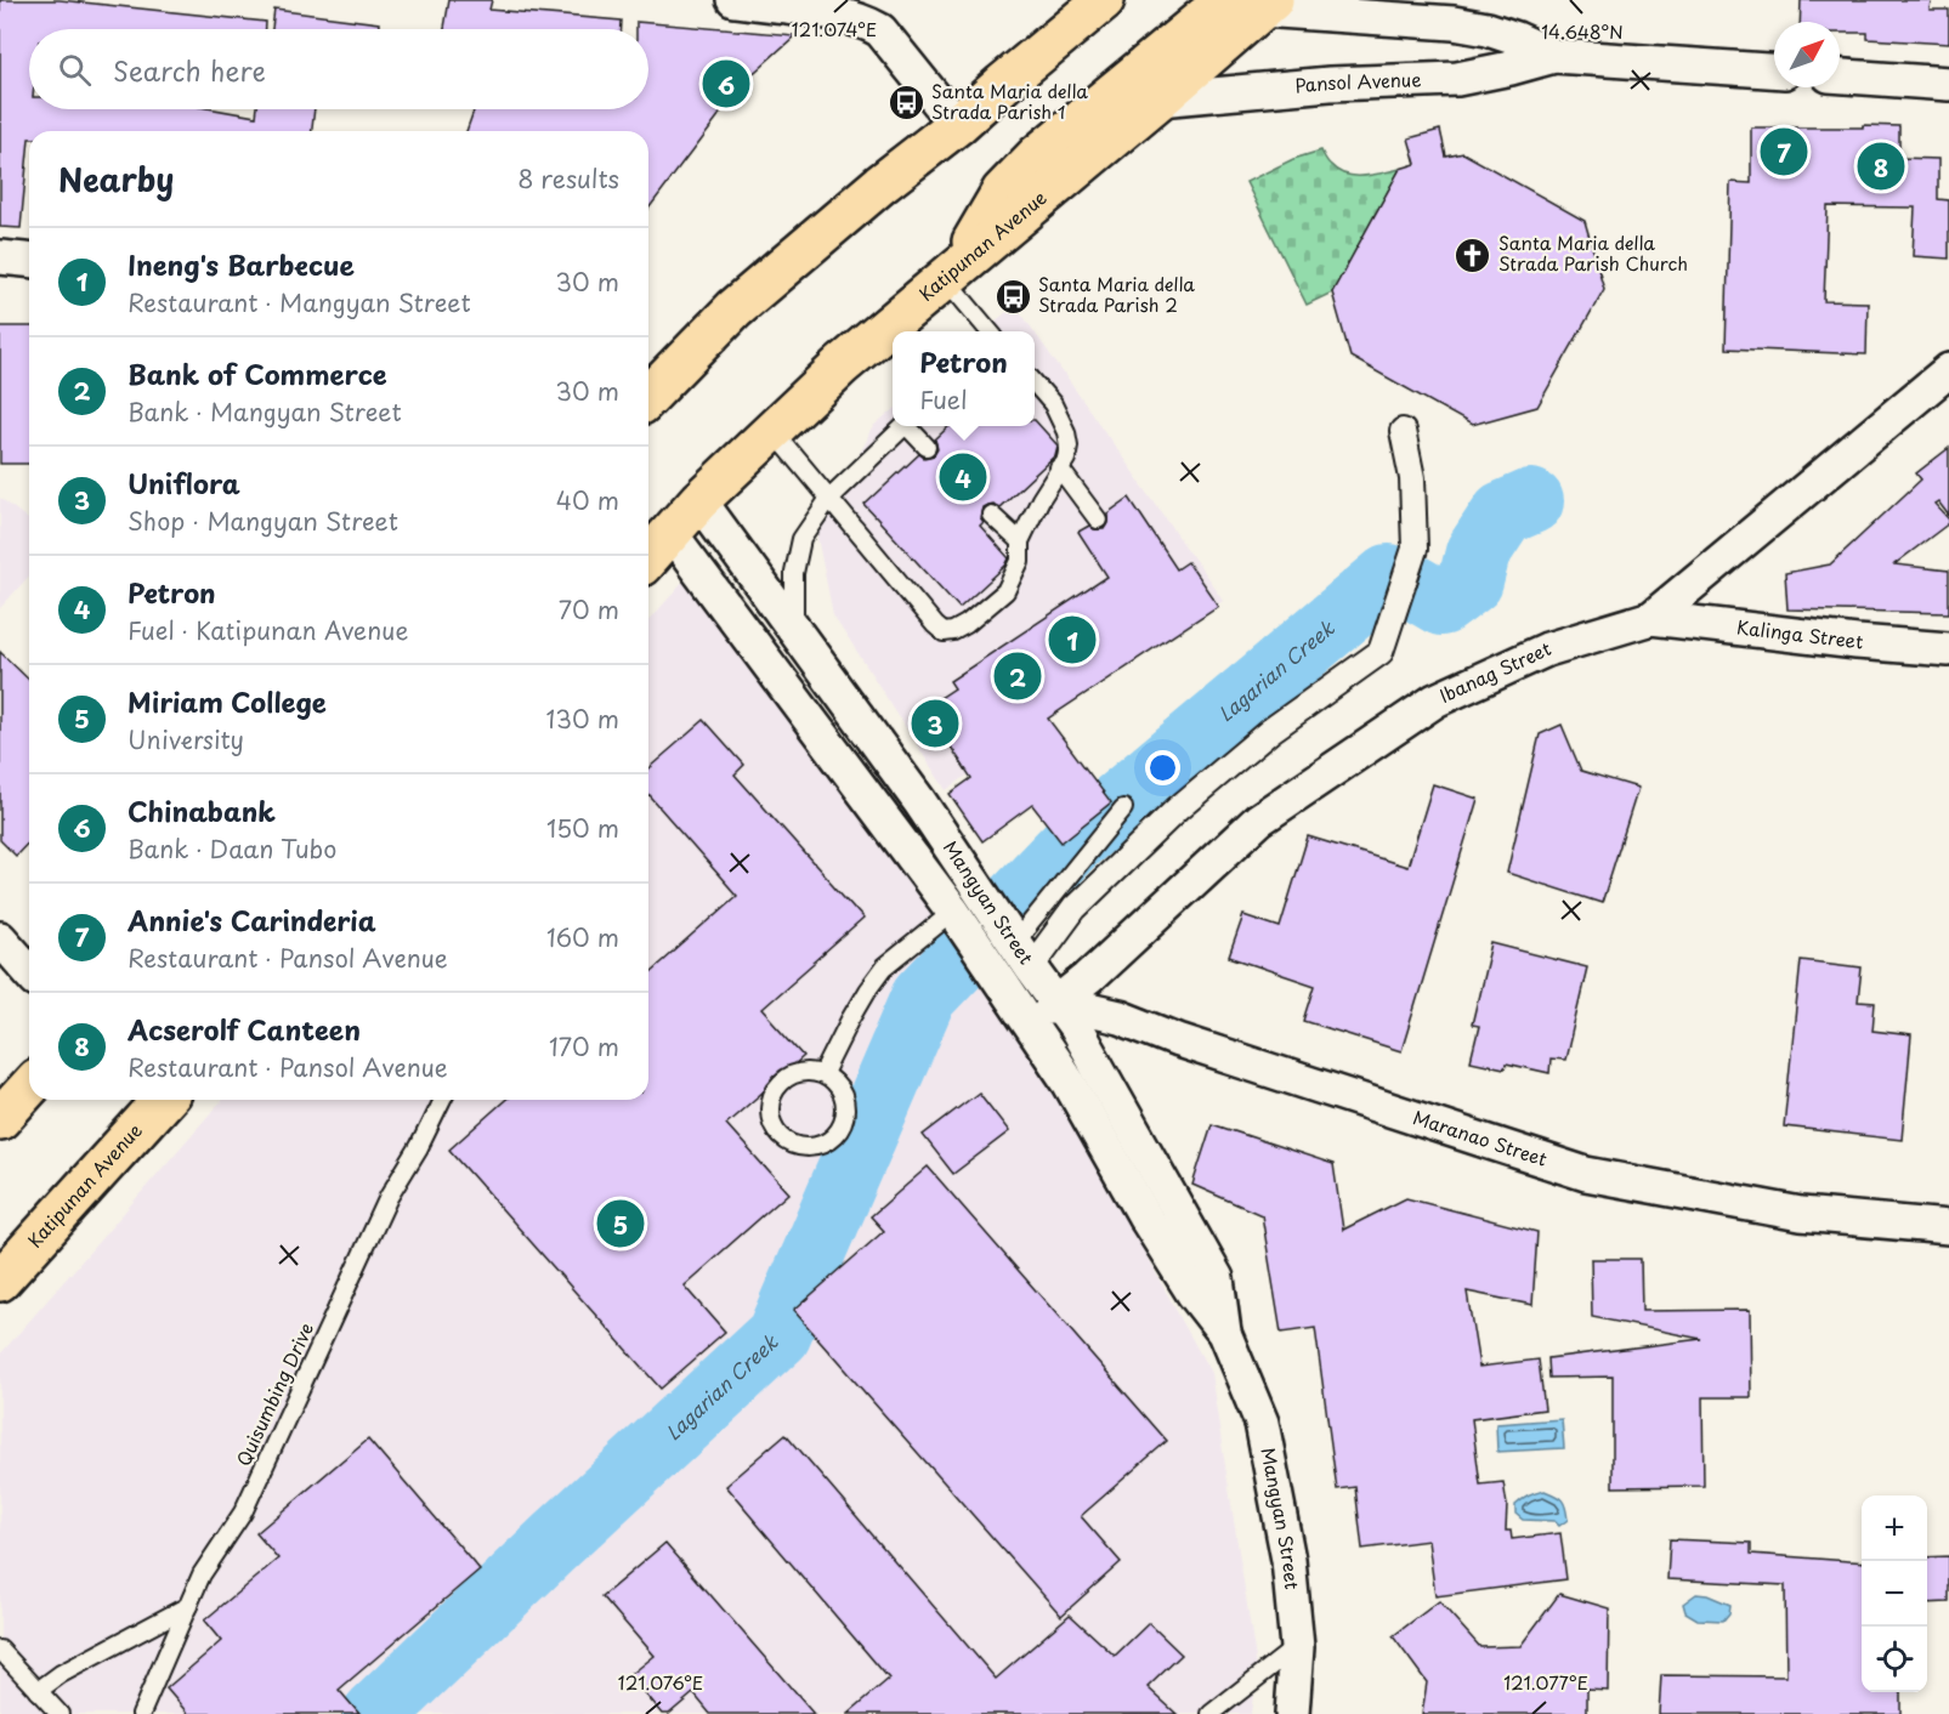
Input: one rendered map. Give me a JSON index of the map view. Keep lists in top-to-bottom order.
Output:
{
  "streets": {
    "main road": ["Katipunan Avenue"],
    "street": [
      "Pansol Avenue",
      "Kalinga Street",
      "Ibanag Street",
      "Mangyan Street",
      "Maranao Street"
    ],
    "lane": ["Quisumbing Drive"]
  },
  "crossings": [
    ["Pansol Avenue", "Katipunan Avenue"],
    ["Katipunan Avenue", "Mangyan Street"],
    ["Kalinga Street", "Ibanag Street"],
    ["Ibanag Street", "Mangyan Street"],
    ["Ibanag Street", "Maranao Street"],
    ["Mangyan Street", "Maranao Street"]
  ],
  "water": ["Lagarian Creek"],
  "places": {
    "bus stop": ["Santa Maria della Strada Parish 1", "Santa Maria della Strada Parish 2"],
    "church": ["Santa Maria della Strada Parish Church"]
  },
  "north": "top right",
  "page": {
    "search": "Search here",
    "pins": [
      "6",
      "7",
      "8",
      "4",
      "1",
      "2",
      "3",
      "5"
    ],
    "heading": ["Nearby", "8 results"],
    "list": [
      {
        "mark": "1",
        "name": "Ineng's Barbecue",
        "note": "Restaurant · Mangyan Street",
        "value": "30 m"
      },
      {
        "mark": "2",
        "name": "Bank of Commerce",
        "note": "Bank · Mangyan Street",
        "value": "30 m"
      },
      {
        "mark": "3",
        "name": "Uniflora",
        "note": "Shop · Mangyan Street",
        "value": "40 m"
      },
      {
        "mark": "4",
        "name": "Petron",
        "note": "Fuel · Katipunan Avenue",
        "value": "70 m"
      },
      {
        "mark": "5",
        "name": "Miriam College",
        "note": "University",
        "value": "130 m"
      },
      {
        "mark": "6",
        "name": "Chinabank",
        "note": "Bank · Daan Tubo",
        "value": "150 m"
      },
      {
        "mark": "7",
        "name": "Annie's Carinderia",
        "note": "Restaurant · Pansol Avenue",
        "value": "160 m"
      },
      {
        "mark": "8",
        "name": "Acserolf Canteen",
        "note": "Restaurant · Pansol Avenue",
        "value": "170 m"
      }
    ],
    "popup": ["Petron", "Fuel"],
    "map_buttons": ["+", "−"]
  },
  "coordinates": [
    "121.074°E",
    "14.648°N",
    "121.076°E",
    "121.077°E"
  ]
}
